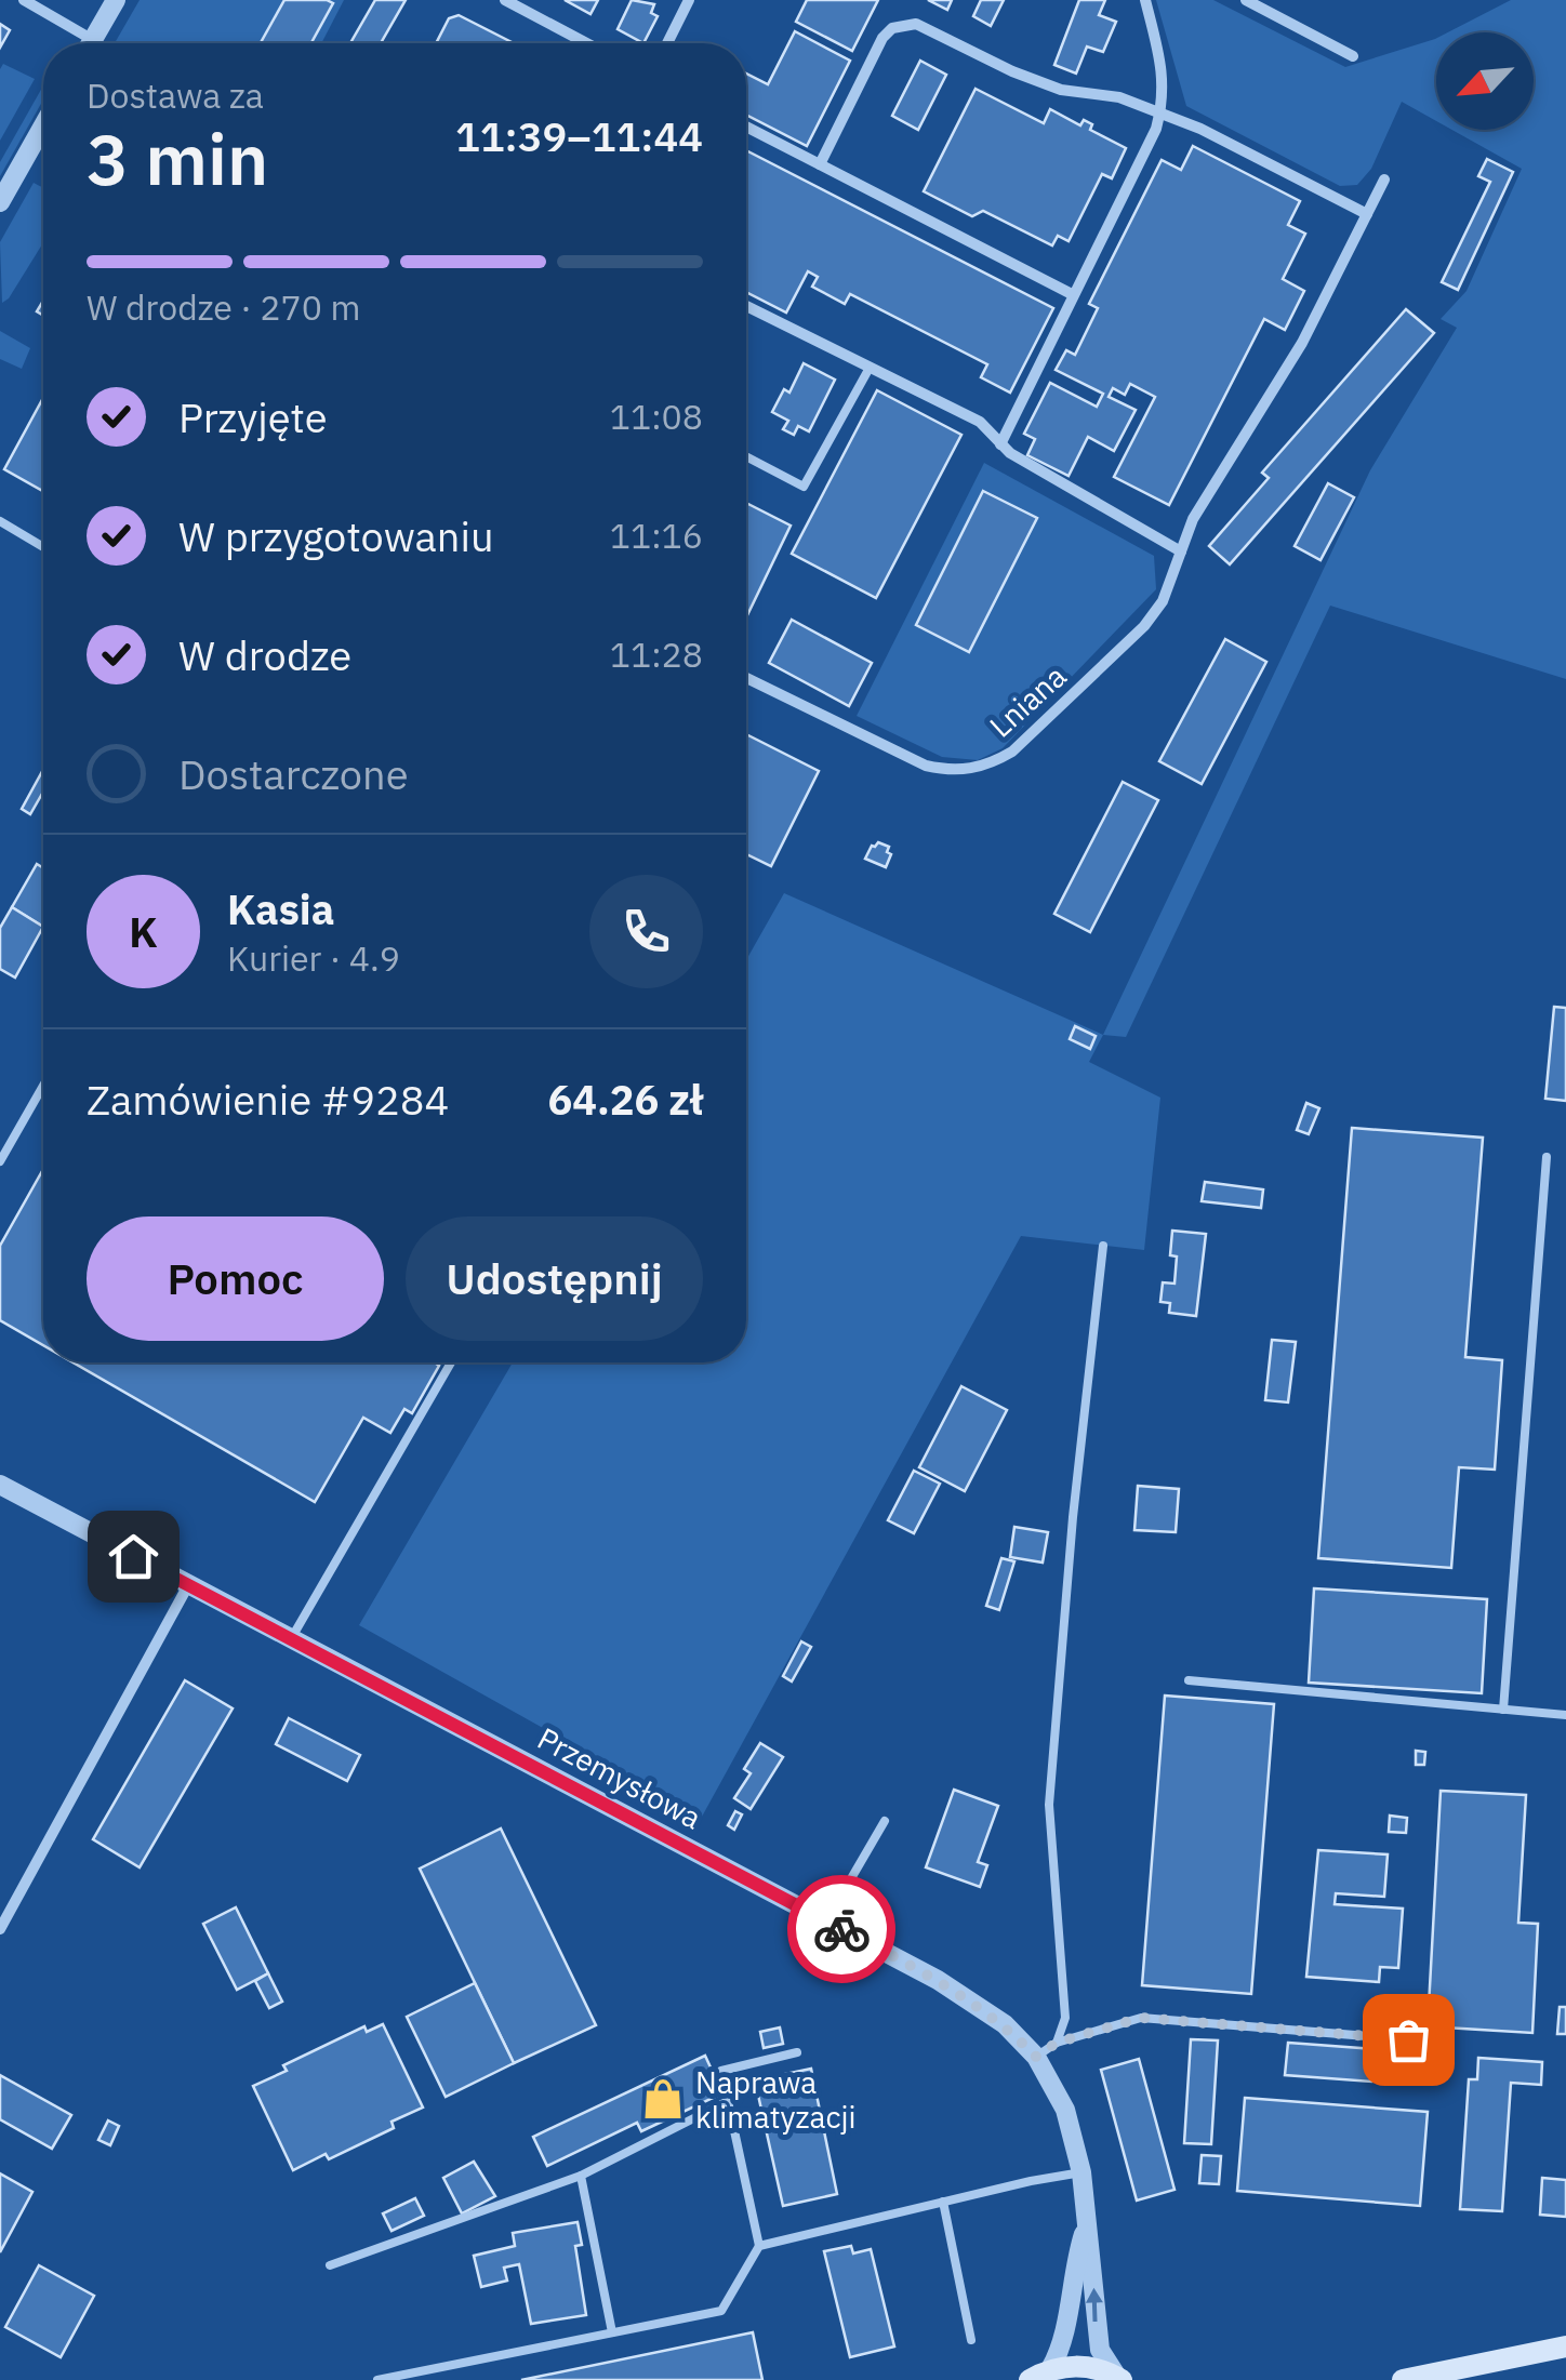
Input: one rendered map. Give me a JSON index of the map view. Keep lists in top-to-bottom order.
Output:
{
  "streets": {
    "street": ["Lniana", "Przemysłowa"]
  },
  "places": {
    "shop": ["Naprawa klimatyzacji"]
  },
  "north": "bottom left",
  "page": {
    "heading": ["3 min", "Dostawa za", "11:39–11:44"],
    "panel": [
      "Kasia",
      "Kurier · 4.9",
      "Zamówienie #9284",
      "64.26 zł"
    ],
    "bar": "W drodze · 270 m",
    "list": [
      ["Przyjęte", "11:08"],
      ["W przygotowaniu", "11:16"],
      ["W drodze", "11:28"],
      "Dostarczone"
    ],
    "round": "K",
    "buttons": ["Pomoc", "Udostępnij"]
  }
}
